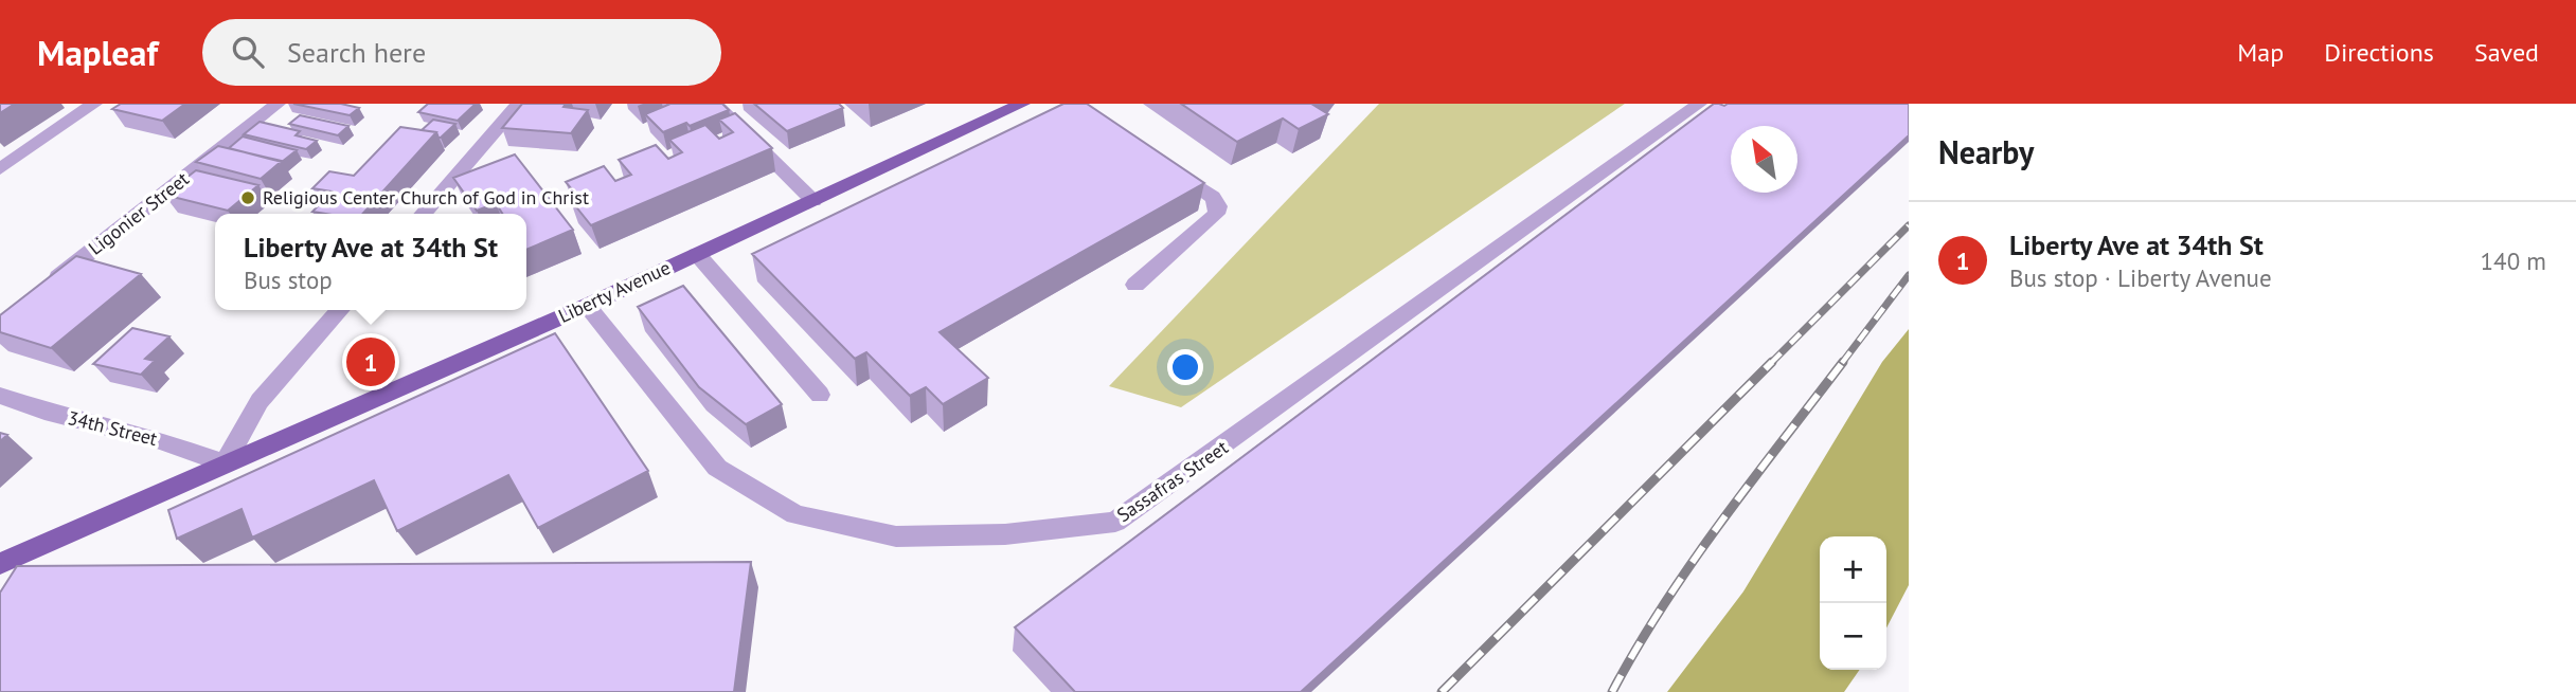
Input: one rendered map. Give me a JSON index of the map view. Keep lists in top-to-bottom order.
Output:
{
  "streets": {
    "main road": ["Liberty Avenue"],
    "street": ["Ligonier Street", "34th Street", "Sassafras Street"]
  },
  "crossings": [
    ["Liberty Avenue", "34th Street"],
    ["Liberty Avenue", "Sassafras Street"]
  ],
  "places": ["Religious Center Church of God in Christ"],
  "north": "top left",
  "page": {
    "header": "Mapleaf",
    "search": "Search here",
    "nav": ["Map", "Directions", "Saved"],
    "heading": "Nearby",
    "list": [
      {
        "mark": "1",
        "name": "Liberty Ave at 34th St",
        "note": "Bus stop · Liberty Avenue",
        "value": "140 m"
      }
    ],
    "popup": ["Liberty Ave at 34th St", "Bus stop"],
    "pins": "1",
    "map_buttons": ["+", "−"]
  }
}
